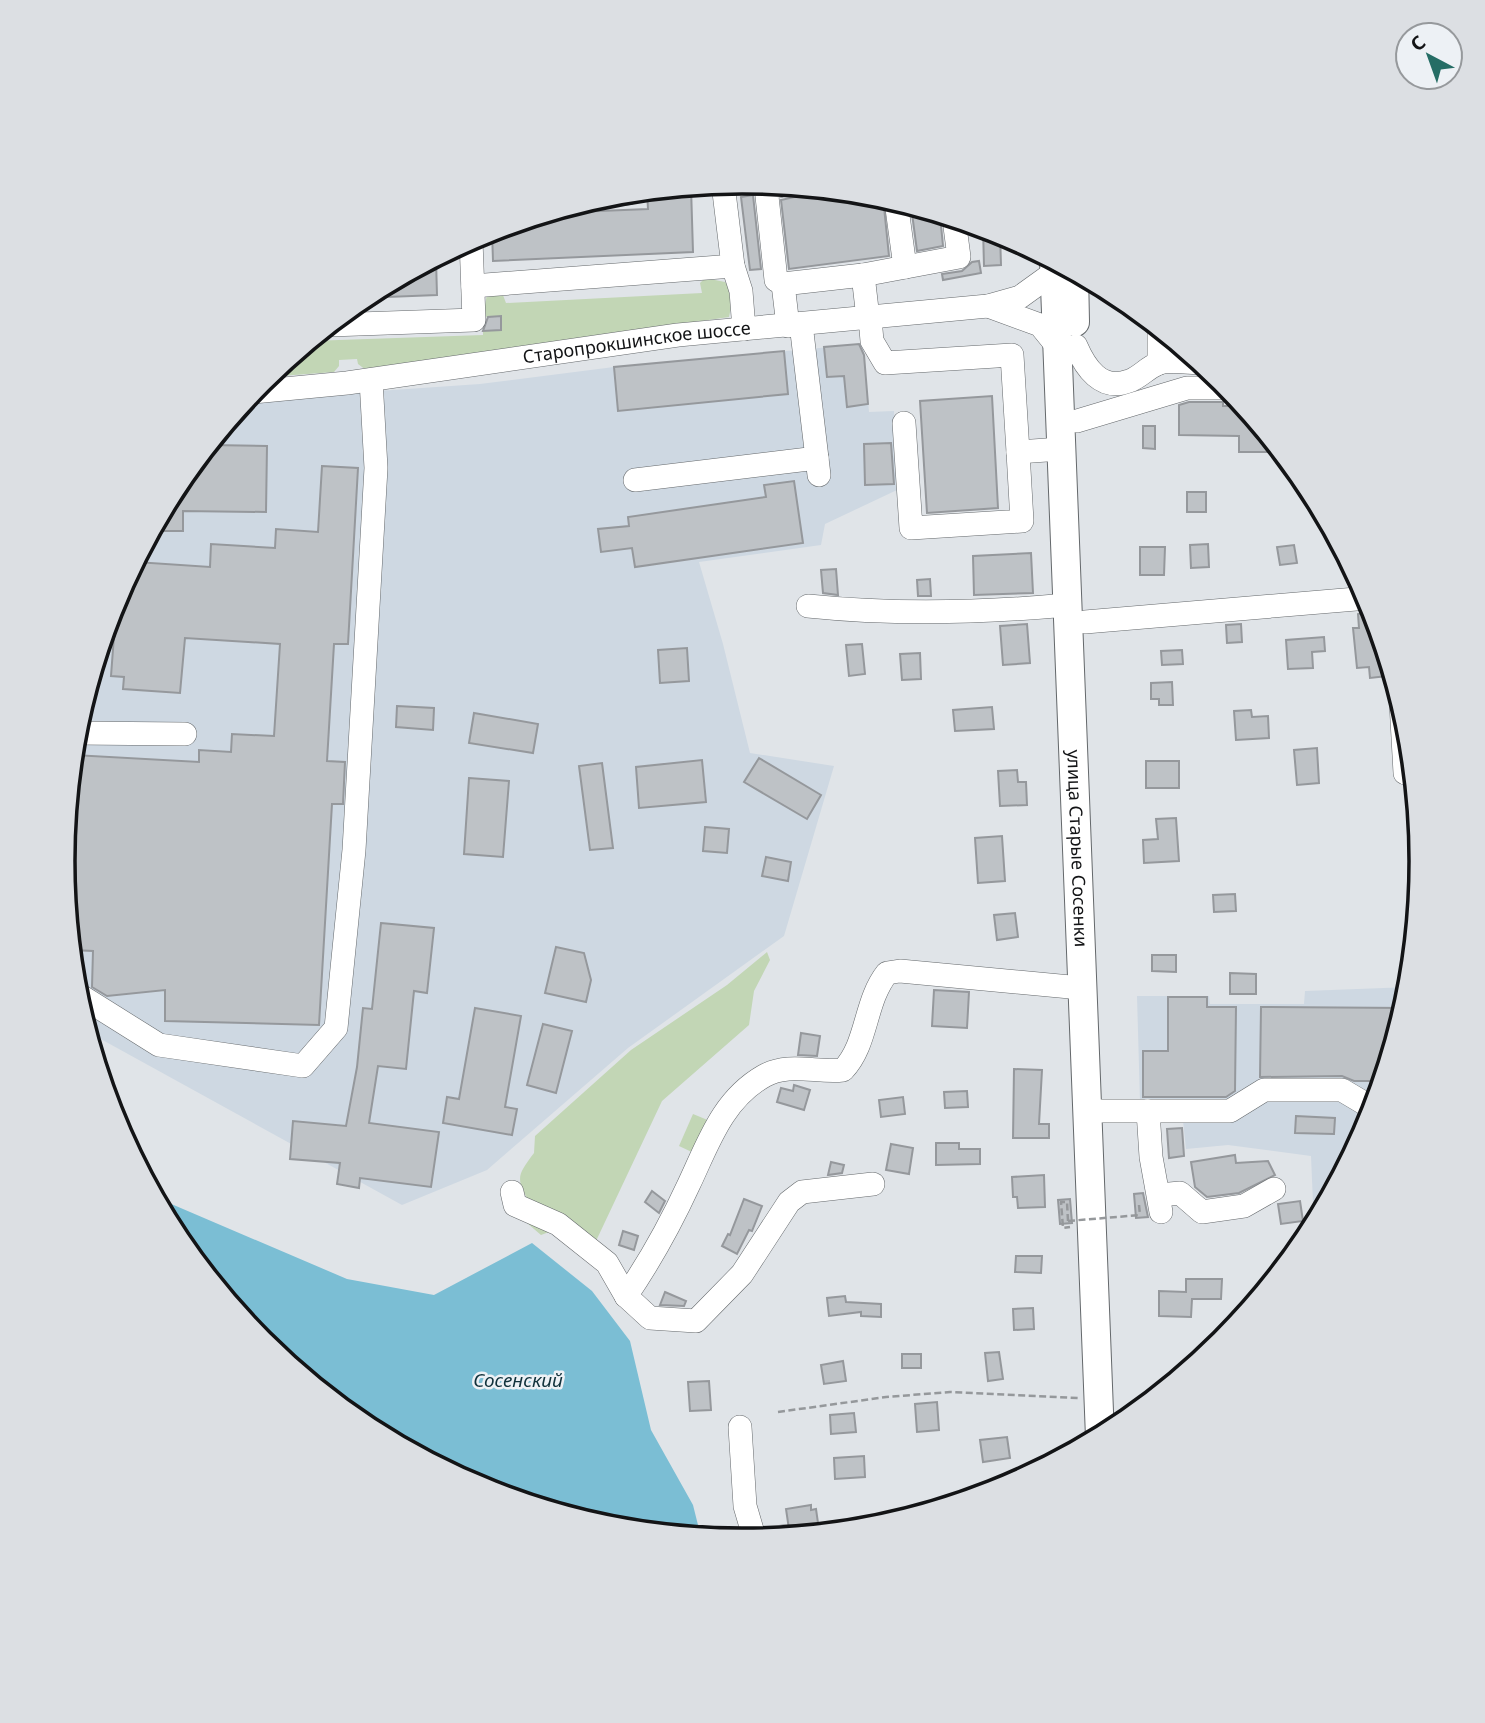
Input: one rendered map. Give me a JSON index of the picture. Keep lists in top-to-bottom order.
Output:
{
  "streets": {
    "main road": ["улица Старые Сосенки"],
    "street": ["Старопрокшинское шоссе"]
  },
  "water": ["Сосенский"],
  "north": "top left"
}
